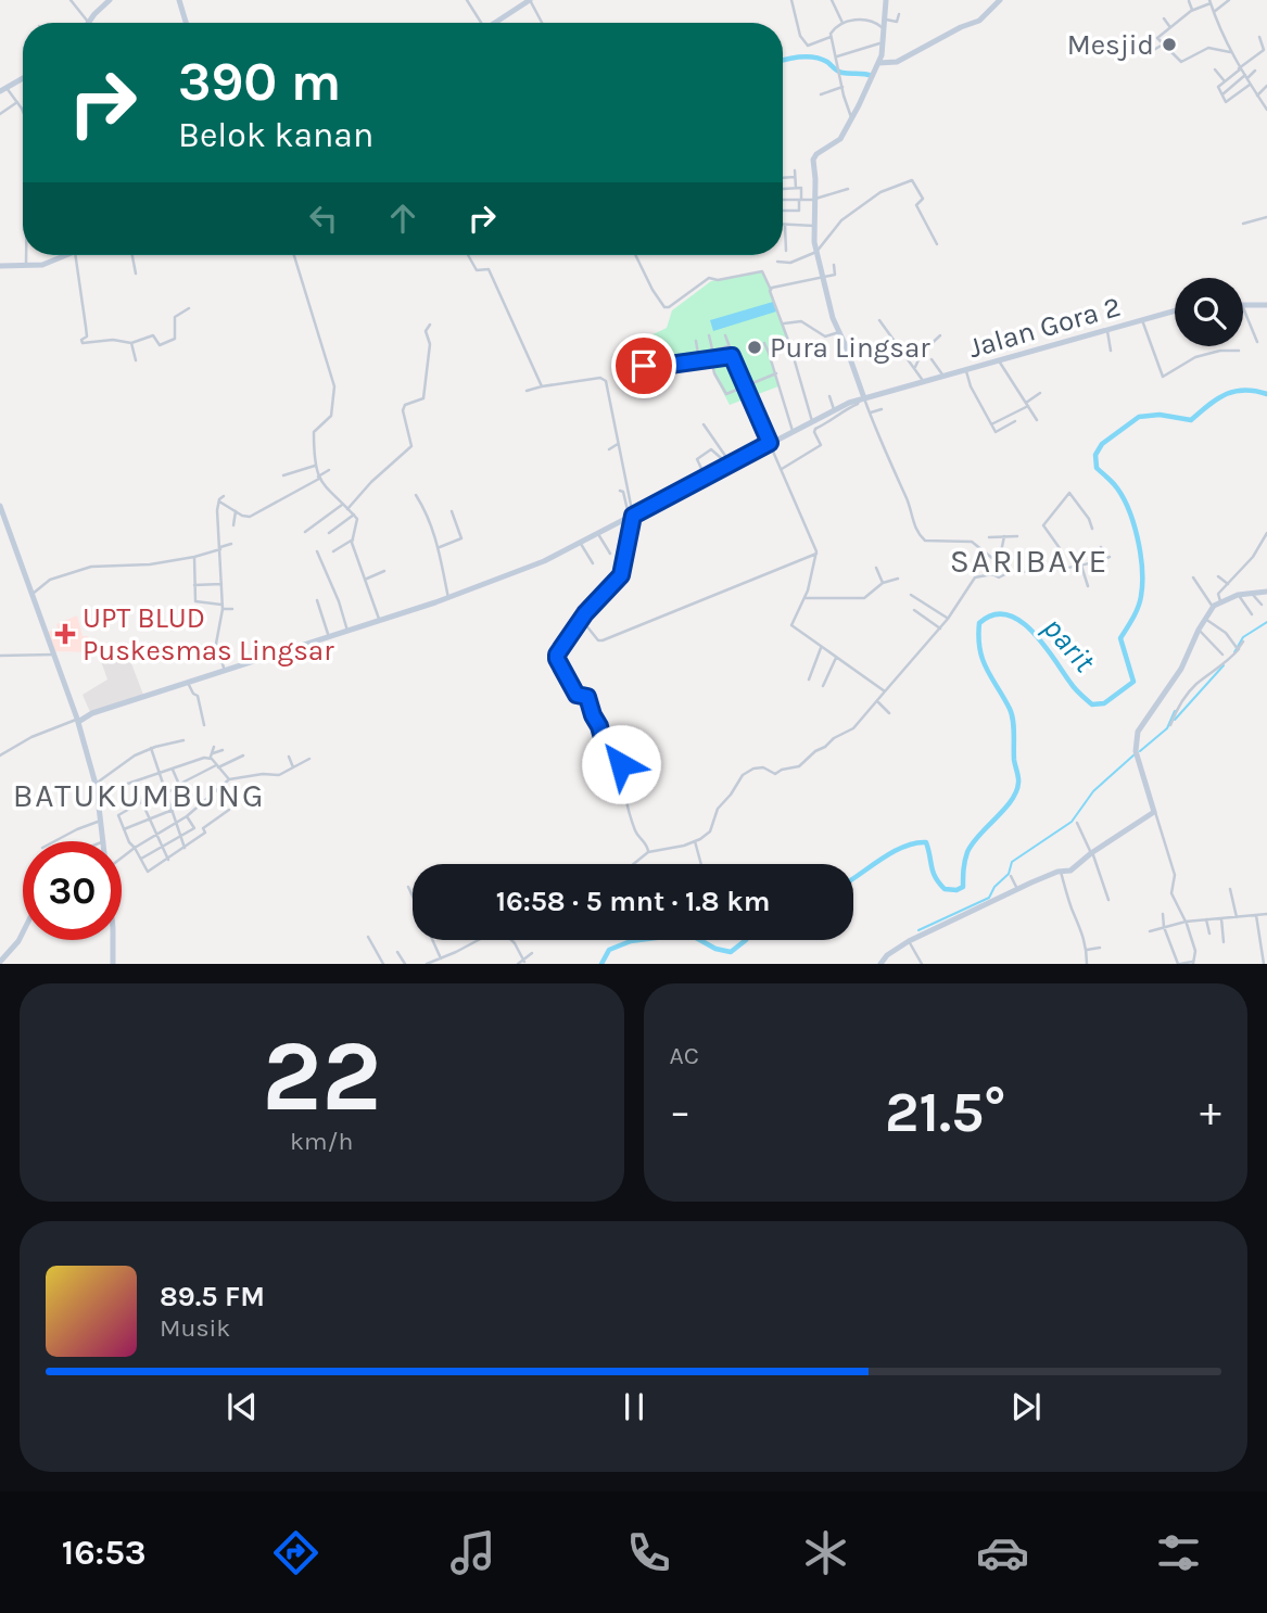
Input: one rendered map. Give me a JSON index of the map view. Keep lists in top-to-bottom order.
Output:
{
  "streets": {
    "street": ["Jalan Gora 2"]
  },
  "districts": ["SARIBAYE", "BATUKUMBUNG"],
  "water": ["parit"],
  "places": {
    "other": ["Mesjid", "Pura Lingsar"],
    "health": ["UPT BLUD Puskesmas Lingsar"]
  },
  "page": {
    "turn": ["390 m", "Belok kanan"],
    "limit": "30",
    "trip": "16:58 · 5 mnt · 1.8 km",
    "tile": [
      ["22", "km/h"],
      "AC"
    ],
    "heat": ["−", "21.5°", "+"],
    "song": ["89.5 FM", "Musik"],
    "tabs": "16:53"
  }
}
